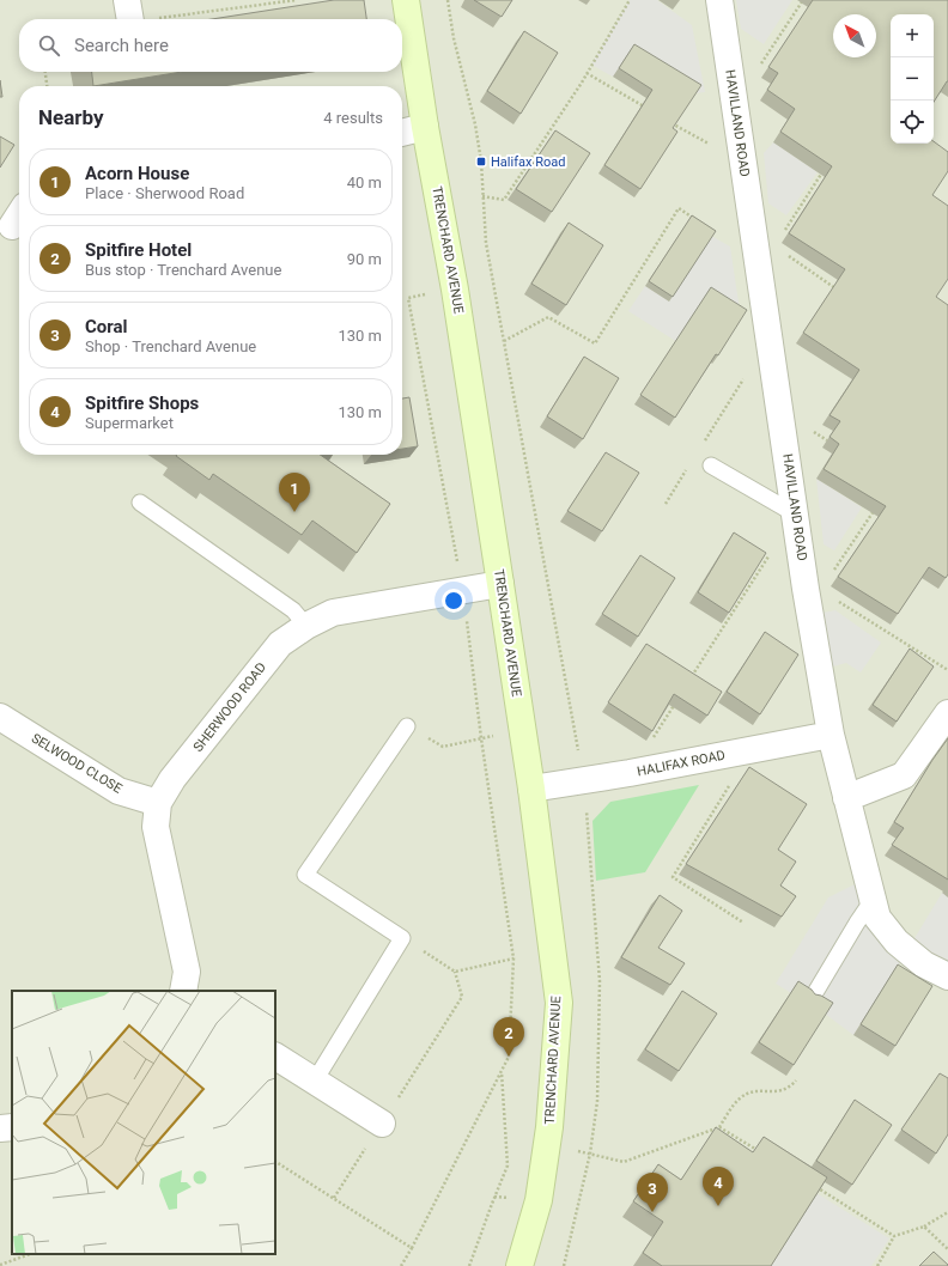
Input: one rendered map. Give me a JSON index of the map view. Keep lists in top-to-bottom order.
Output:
{
  "streets": {
    "street": [
      "HAVILLAND ROAD",
      "TRENCHARD AVENUE",
      "SHERWOOD ROAD",
      "SELWOOD CLOSE",
      "HALIFAX ROAD"
    ]
  },
  "crossings": [
    ["HAVILLAND ROAD", "HALIFAX ROAD"],
    ["TRENCHARD AVENUE", "SHERWOOD ROAD"],
    ["TRENCHARD AVENUE", "HALIFAX ROAD"],
    ["SHERWOOD ROAD", "SELWOOD CLOSE"]
  ],
  "places": {
    "transit": ["Halifax Road"]
  },
  "north": "top left",
  "page": {
    "map_buttons": ["+", "−"],
    "search": "Search here",
    "heading": ["Nearby", "4 results"],
    "list": [
      {
        "mark": "1",
        "name": "Acorn House",
        "note": "Place · Sherwood Road",
        "value": "40 m"
      },
      {
        "mark": "2",
        "name": "Spitfire Hotel",
        "note": "Bus stop · Trenchard Avenue",
        "value": "90 m"
      },
      {
        "mark": "3",
        "name": "Coral",
        "note": "Shop · Trenchard Avenue",
        "value": "130 m"
      },
      {
        "mark": "4",
        "name": "Spitfire Shops",
        "note": "Supermarket",
        "value": "130 m"
      }
    ],
    "pins": [
      "1",
      "2",
      "4",
      "3"
    ]
  }
}
